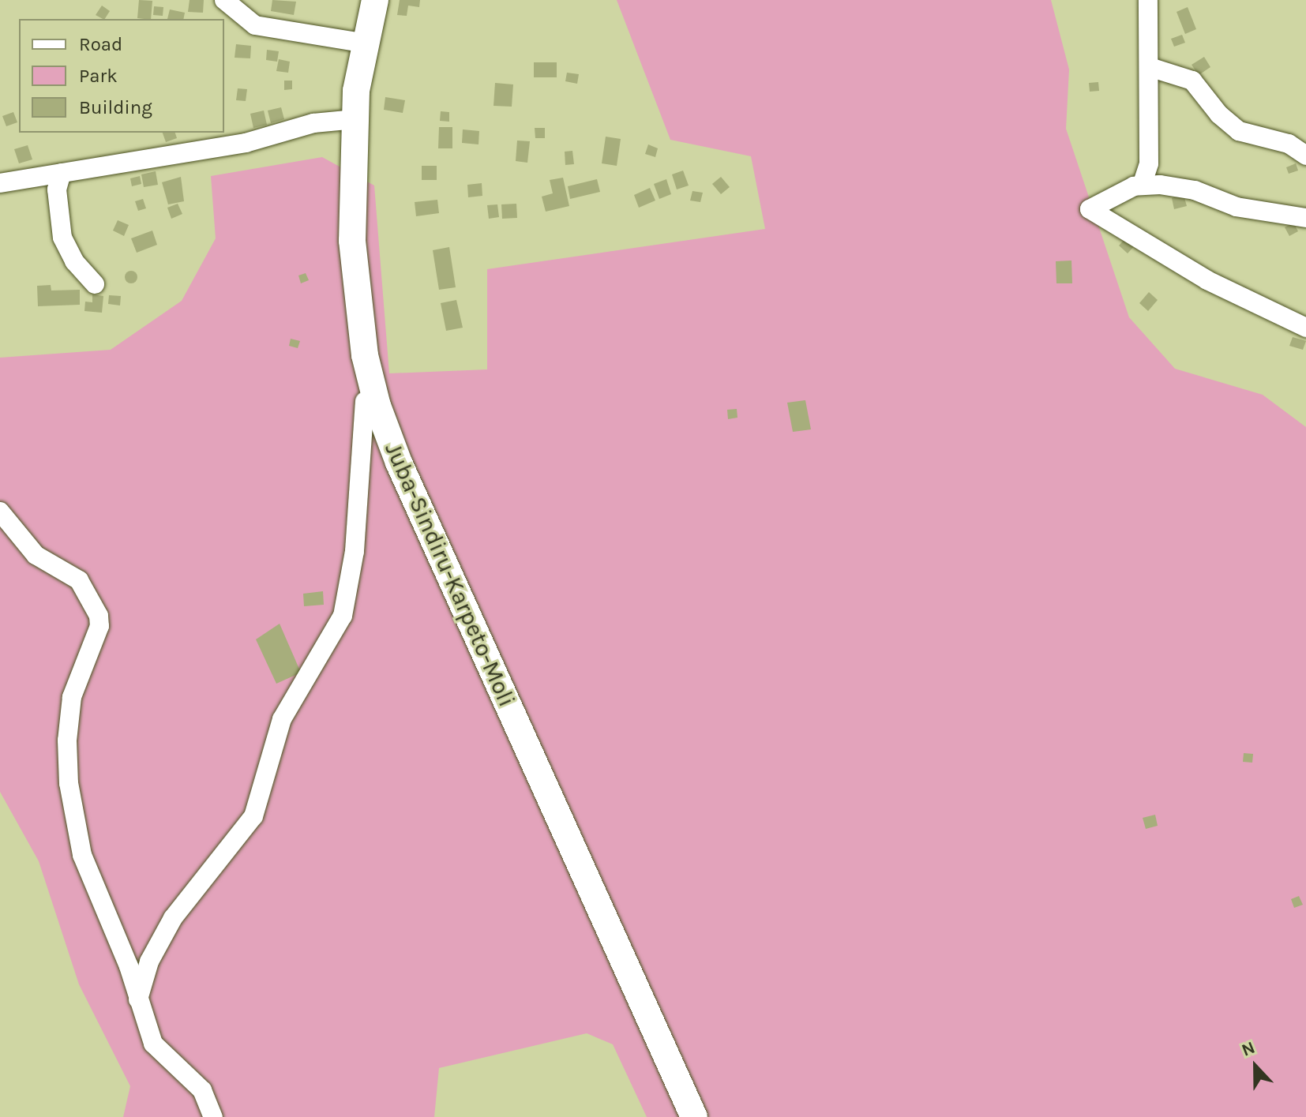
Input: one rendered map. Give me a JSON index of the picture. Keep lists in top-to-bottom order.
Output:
{
  "streets": {
    "main road": ["Juba-Sindiru-Karpeto-Moli"]
  },
  "legend": ["Road", "Park", "Building"],
  "north": "top"
}
